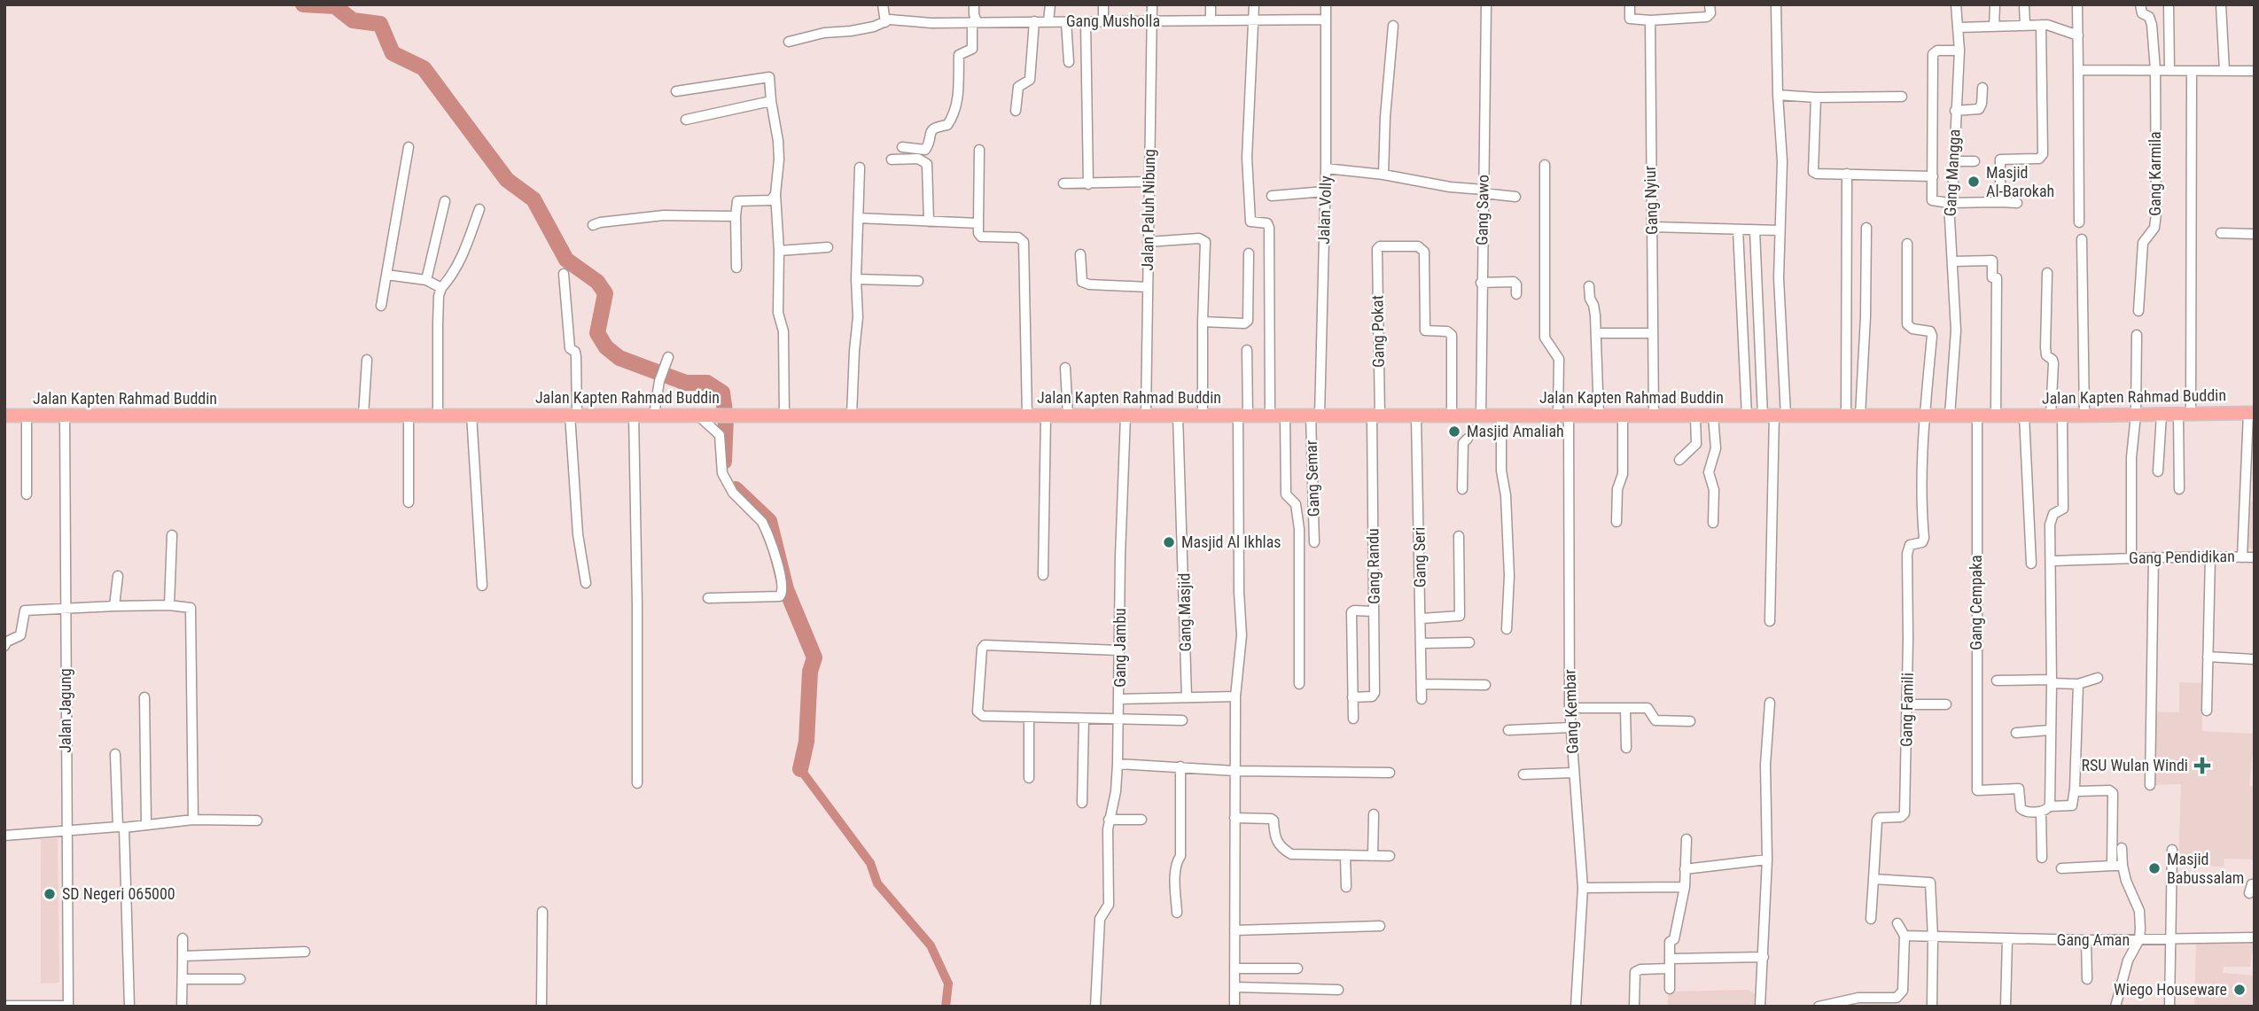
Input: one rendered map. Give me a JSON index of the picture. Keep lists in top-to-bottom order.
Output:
{
  "streets": {
    "main road": ["Jalan Kapten Rahmad Buddin"],
    "street": [
      "Gang Musholla",
      "Gang Mangga",
      "Gang Karmila",
      "Gang Nyiur",
      "Jalan Paluh Nibung",
      "Jalan Volly",
      "Gang Sawo",
      "Gang Pokat",
      "Gang Semar",
      "Gang Seri",
      "Gang Pendidikan",
      "Gang Randu",
      "Gang Cempaka",
      "Gang Masjid",
      "Gang Jambu",
      "Gang Famili",
      "Jalan Jagung",
      "Gang Kembar",
      "Gang Aman"
    ]
  },
  "crossings": [
    ["Gang Musholla", "Jalan Paluh Nibung"],
    ["Gang Musholla", "Jalan Volly"],
    ["Gang Mangga", "Jalan Kapten Rahmad Buddin"],
    ["Gang Nyiur", "Jalan Kapten Rahmad Buddin"],
    ["Jalan Paluh Nibung", "Jalan Kapten Rahmad Buddin"],
    ["Jalan Volly", "Jalan Kapten Rahmad Buddin"],
    ["Jalan Volly", "Gang Semar"],
    ["Gang Sawo", "Jalan Kapten Rahmad Buddin"],
    ["Gang Pokat", "Jalan Kapten Rahmad Buddin"],
    ["Gang Pokat", "Gang Randu"],
    ["Jalan Kapten Rahmad Buddin", "Gang Semar"],
    ["Jalan Kapten Rahmad Buddin", "Gang Seri"],
    ["Jalan Kapten Rahmad Buddin", "Gang Randu"],
    ["Jalan Kapten Rahmad Buddin", "Gang Cempaka"],
    ["Jalan Kapten Rahmad Buddin", "Gang Masjid"],
    ["Jalan Kapten Rahmad Buddin", "Gang Jambu"],
    ["Jalan Kapten Rahmad Buddin", "Gang Famili"],
    ["Jalan Kapten Rahmad Buddin", "Jalan Jagung"],
    ["Jalan Kapten Rahmad Buddin", "Gang Kembar"]
  ],
  "places": {
    "other": [
      "Masjid Al-Barokah",
      "Masjid Amaliah",
      "Masjid Al Ikhlas",
      "Masjid Babussalam",
      "SD Negeri 065000",
      "Wiego Houseware"
    ],
    "health": ["RSU Wulan Windi"]
  }
}
